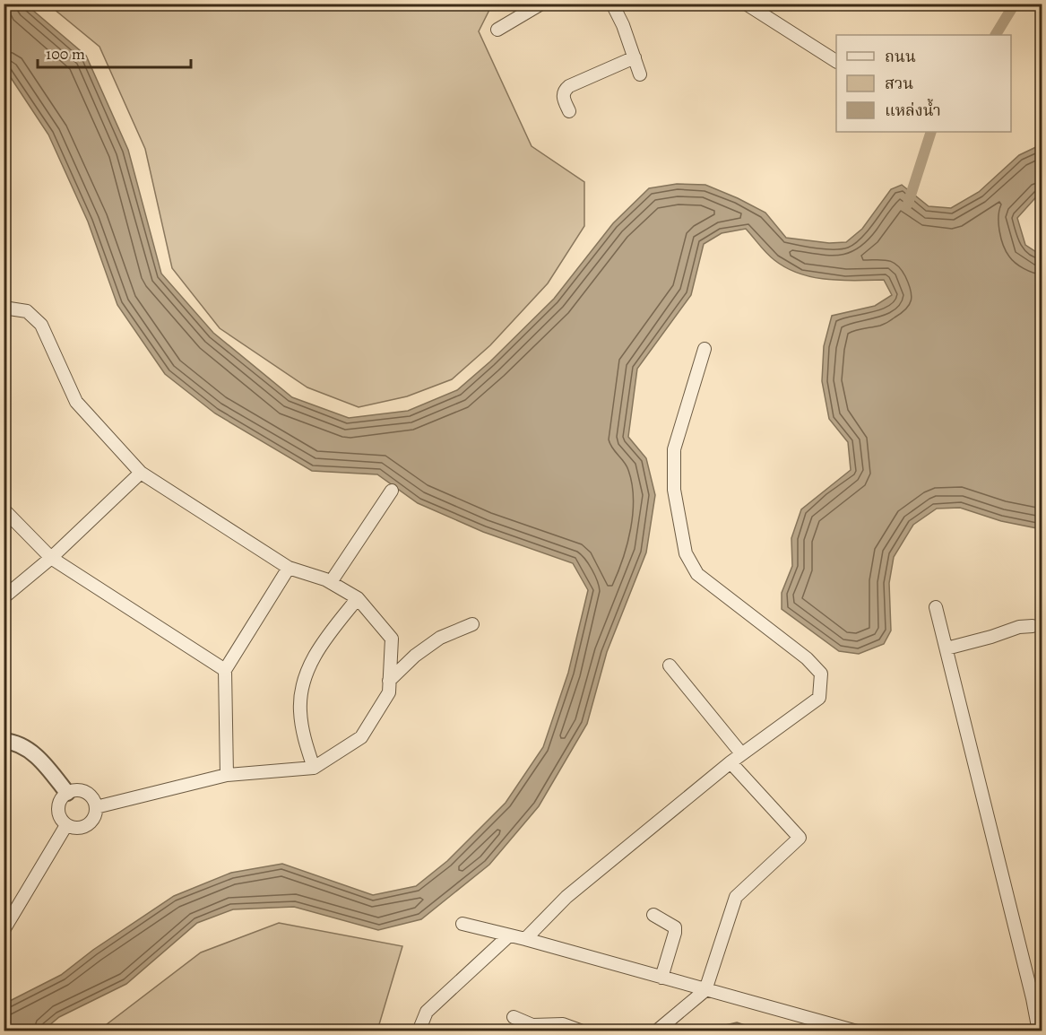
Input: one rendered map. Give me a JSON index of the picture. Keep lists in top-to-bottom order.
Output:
{
  "legend": ["ถนน", "สวน", "แหล่งน้ำ"],
  "scale_bar": "100 m"
}
